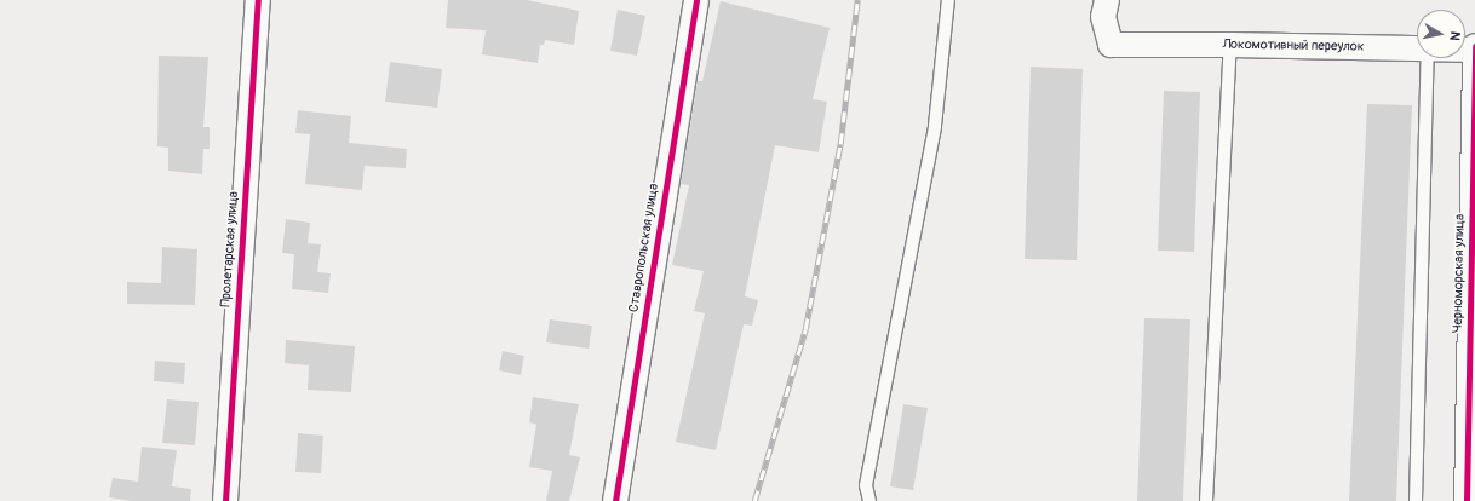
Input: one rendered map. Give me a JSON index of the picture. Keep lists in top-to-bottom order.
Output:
{
  "streets": {
    "street": [
      "Локомотивный переулок",
      "Ставропольская улица",
      "Пролетарская улица",
      "Черноморская улица"
    ]
  },
  "north": "right"
}
